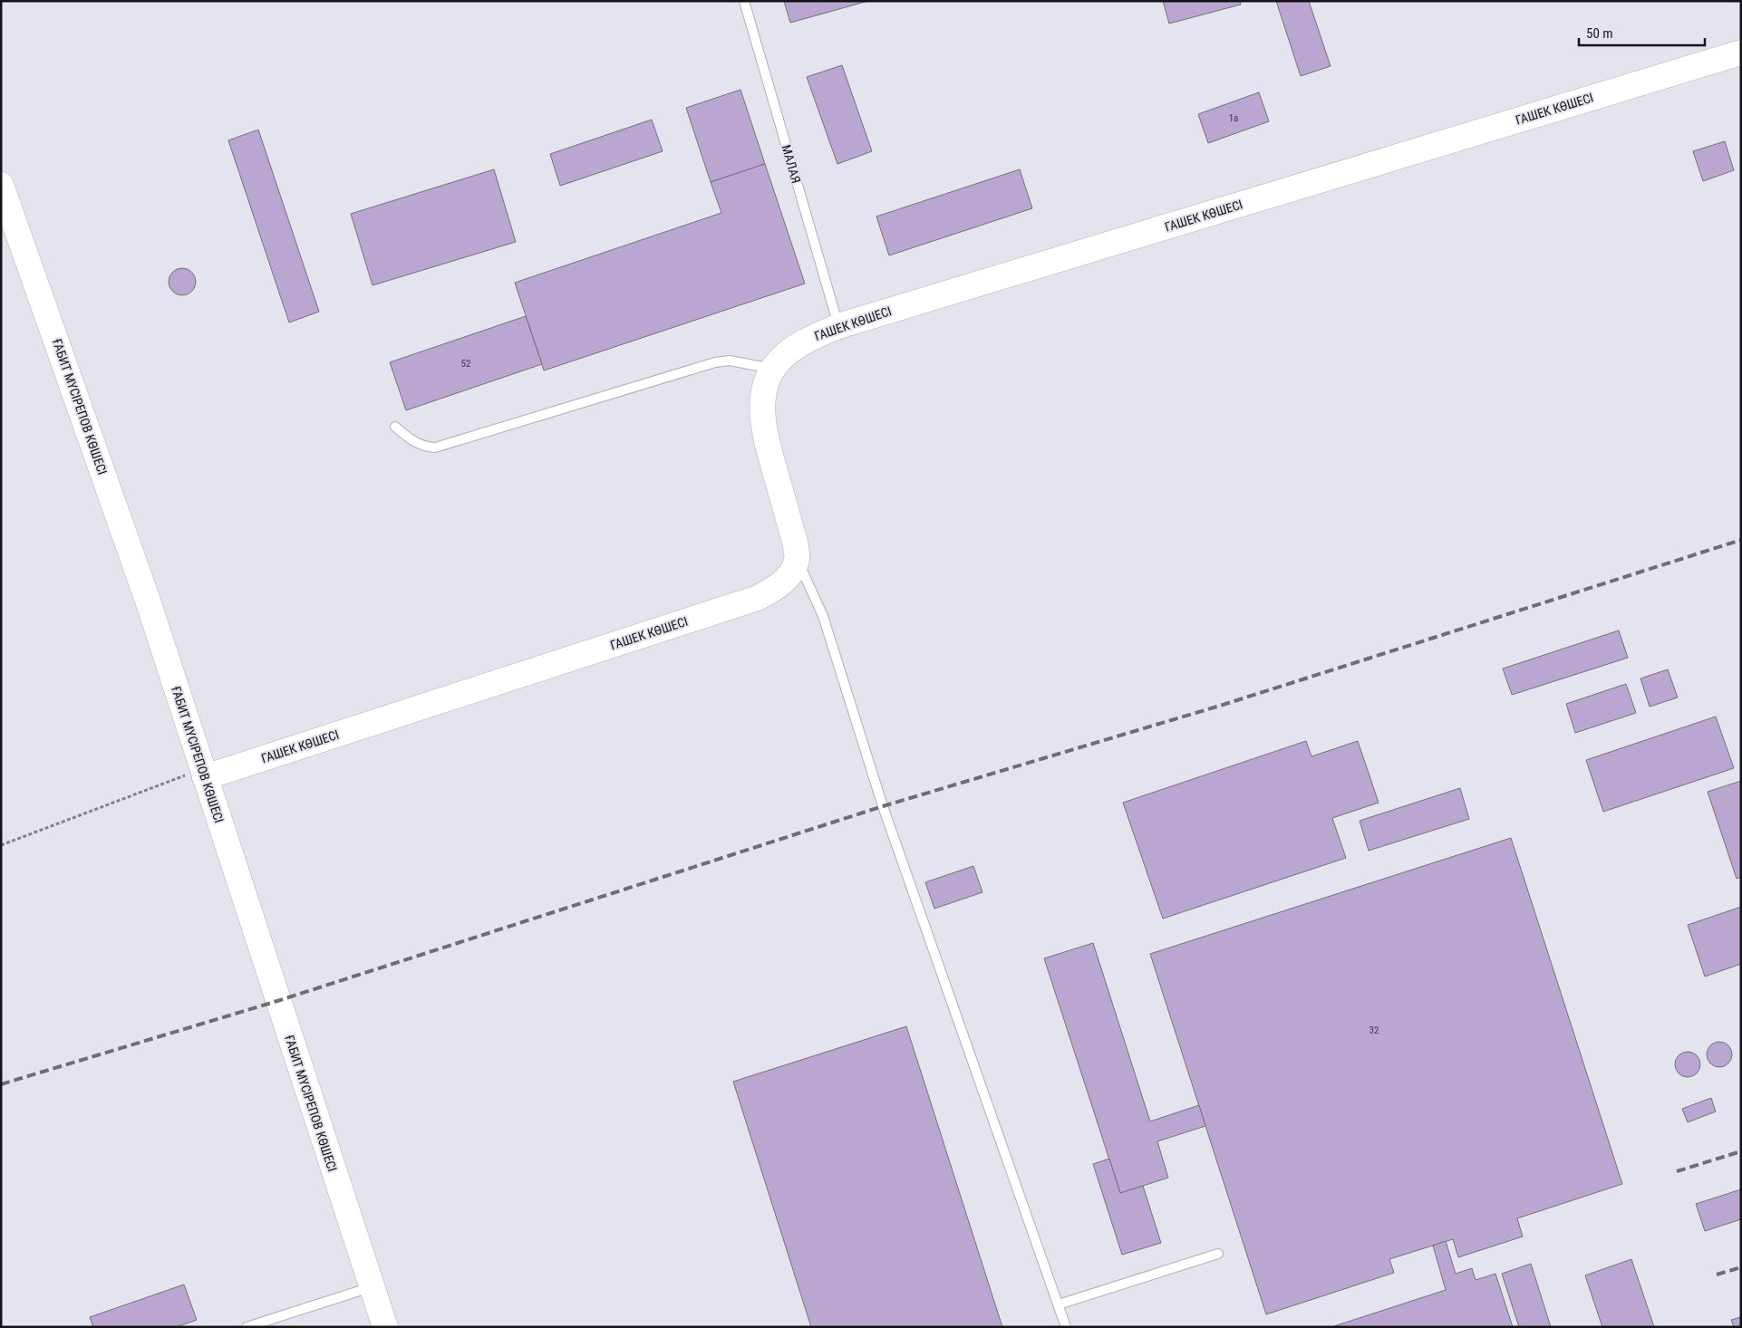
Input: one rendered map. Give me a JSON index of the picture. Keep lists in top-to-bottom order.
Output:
{
  "streets": {
    "street": ["ГАШЕК КӨШЕСІ", "ҒАБИТ МҮСІРЕПОВ КӨШЕСІ"],
    "lane": ["МАЛАЯ"]
  },
  "crossings": [
    ["ГАШЕК КӨШЕСІ", "МАЛАЯ"],
    ["ГАШЕК КӨШЕСІ", "ҒАБИТ МҮСІРЕПОВ КӨШЕСІ"]
  ],
  "house_numbers": ["1а", "52", "32"],
  "scale_bar": "50 m"
}
